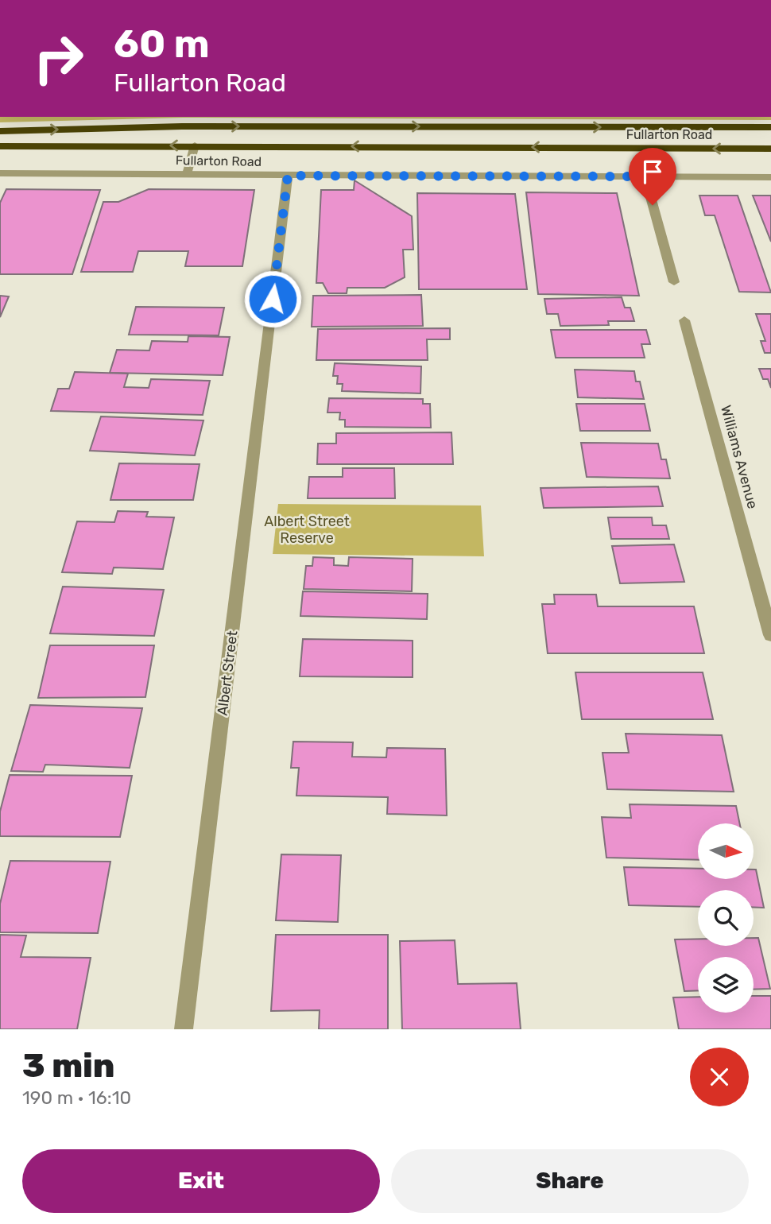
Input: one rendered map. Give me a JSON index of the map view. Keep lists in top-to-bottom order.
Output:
{
  "streets": {
    "highway": ["Fullarton Road"],
    "street": ["Williams Avenue", "Albert Street"]
  },
  "parks": ["Albert Street Reserve"],
  "north": "right",
  "page": {
    "turn": ["60 m", "Fullarton Road"],
    "heading": ["3 min", "190 m · 16:10"],
    "buttons": ["Exit", "Share"]
  }
}
